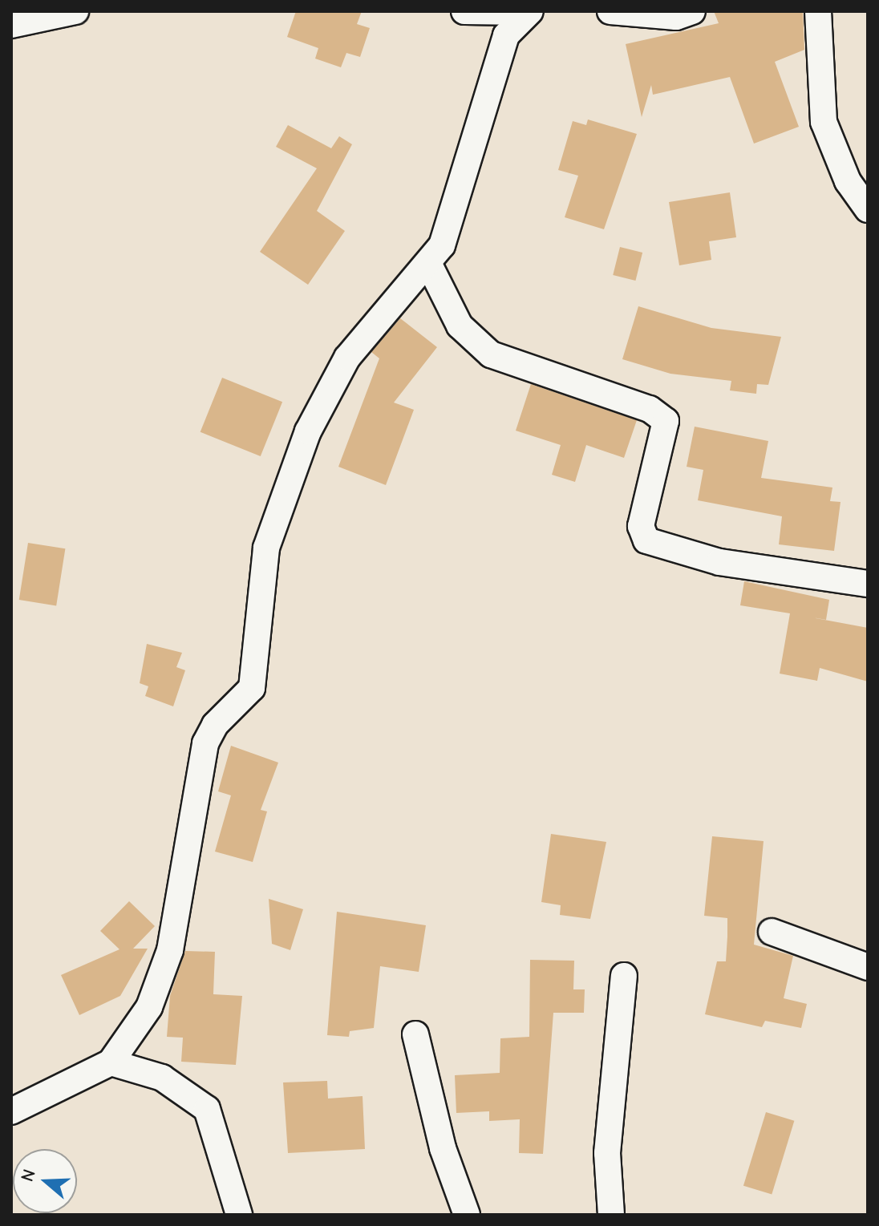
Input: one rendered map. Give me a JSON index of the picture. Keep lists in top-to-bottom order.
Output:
{
  "north": "left"
}
